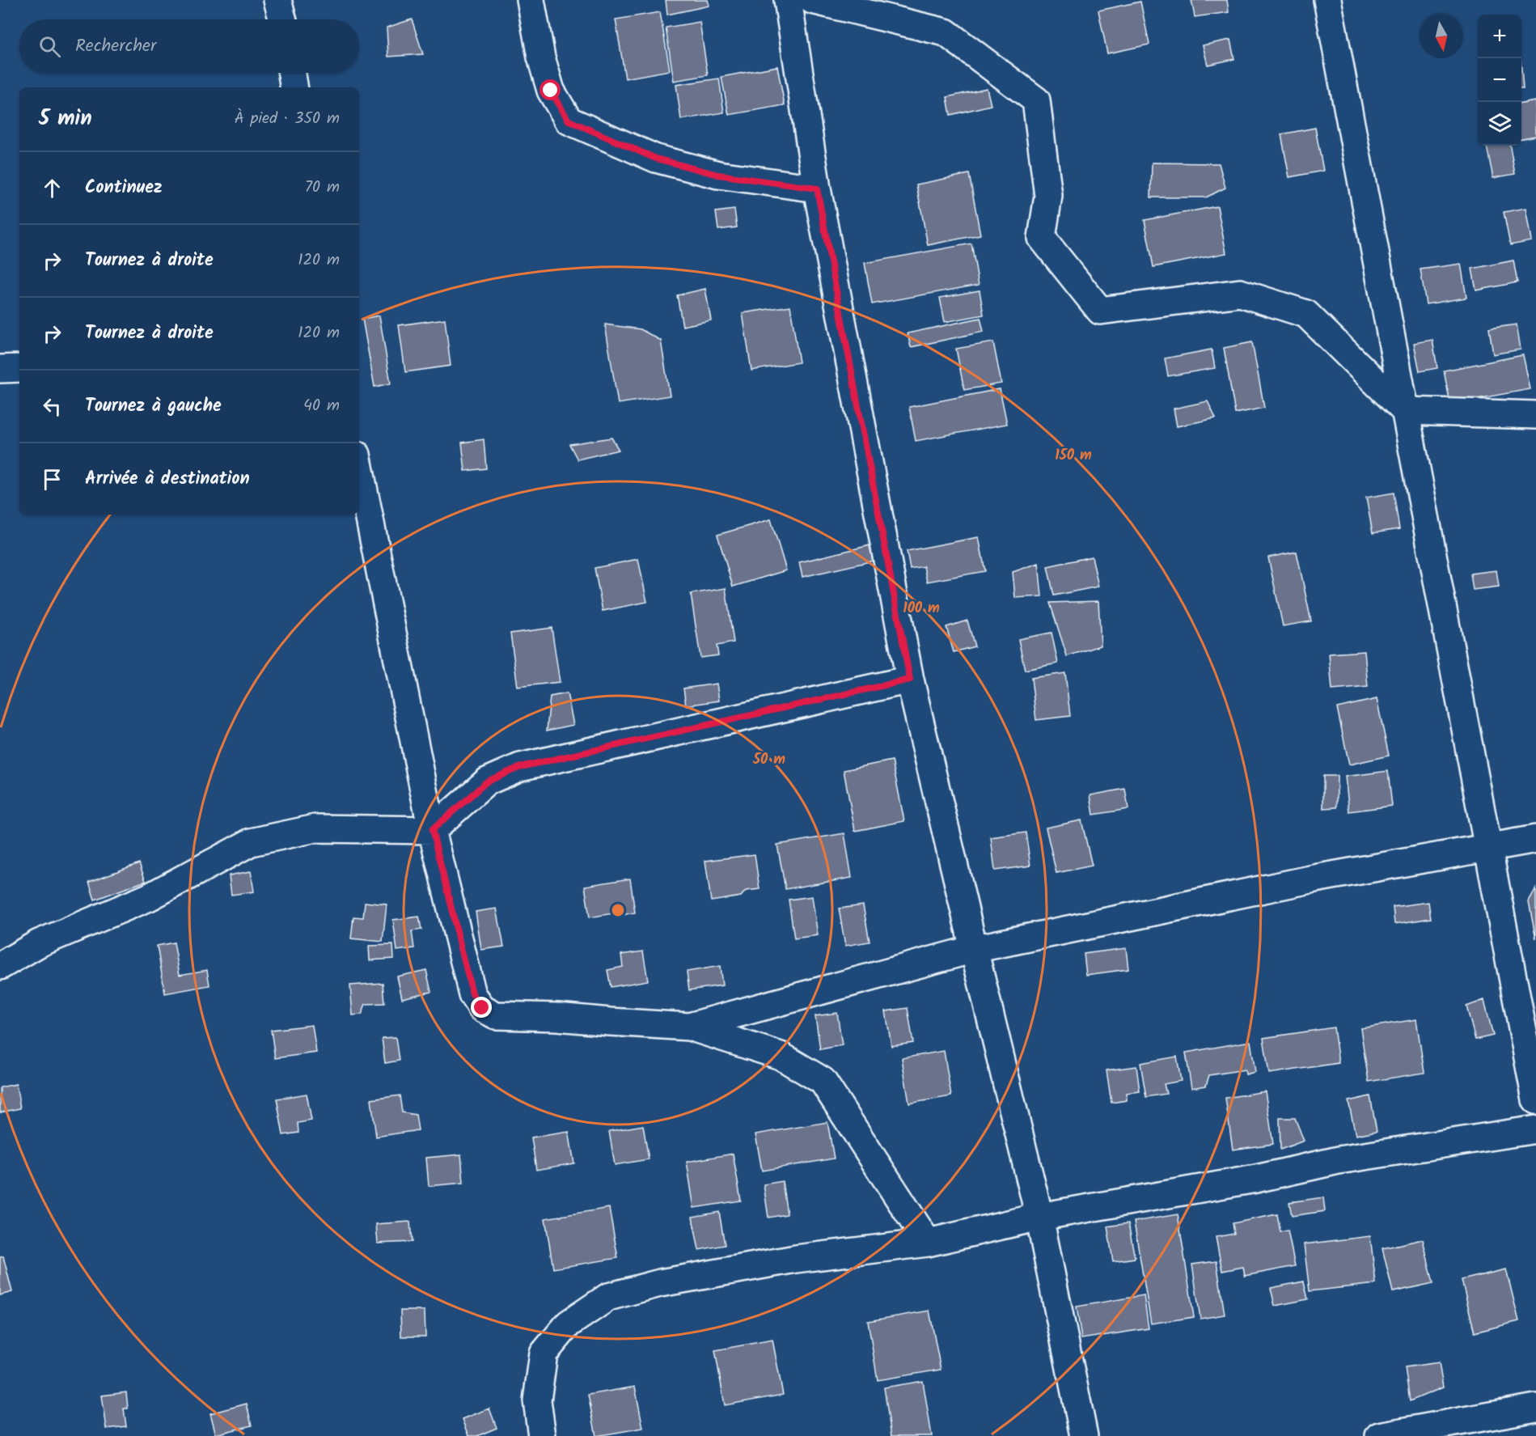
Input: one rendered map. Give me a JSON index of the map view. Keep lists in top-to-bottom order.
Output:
{
  "north": "bottom",
  "page": {
    "map_buttons": ["+", "−"],
    "search": "Rechercher",
    "heading": ["5 min", "À pied · 350 m"],
    "list": [
      ["Continuez", "70 m"],
      ["Tournez à droite", "120 m"],
      ["Tournez à droite", "120 m"],
      ["Tournez à gauche", "40 m"],
      "Arrivée à destination"
    ]
  },
  "rings": ["150 m", "100 m", "50 m"]
}
